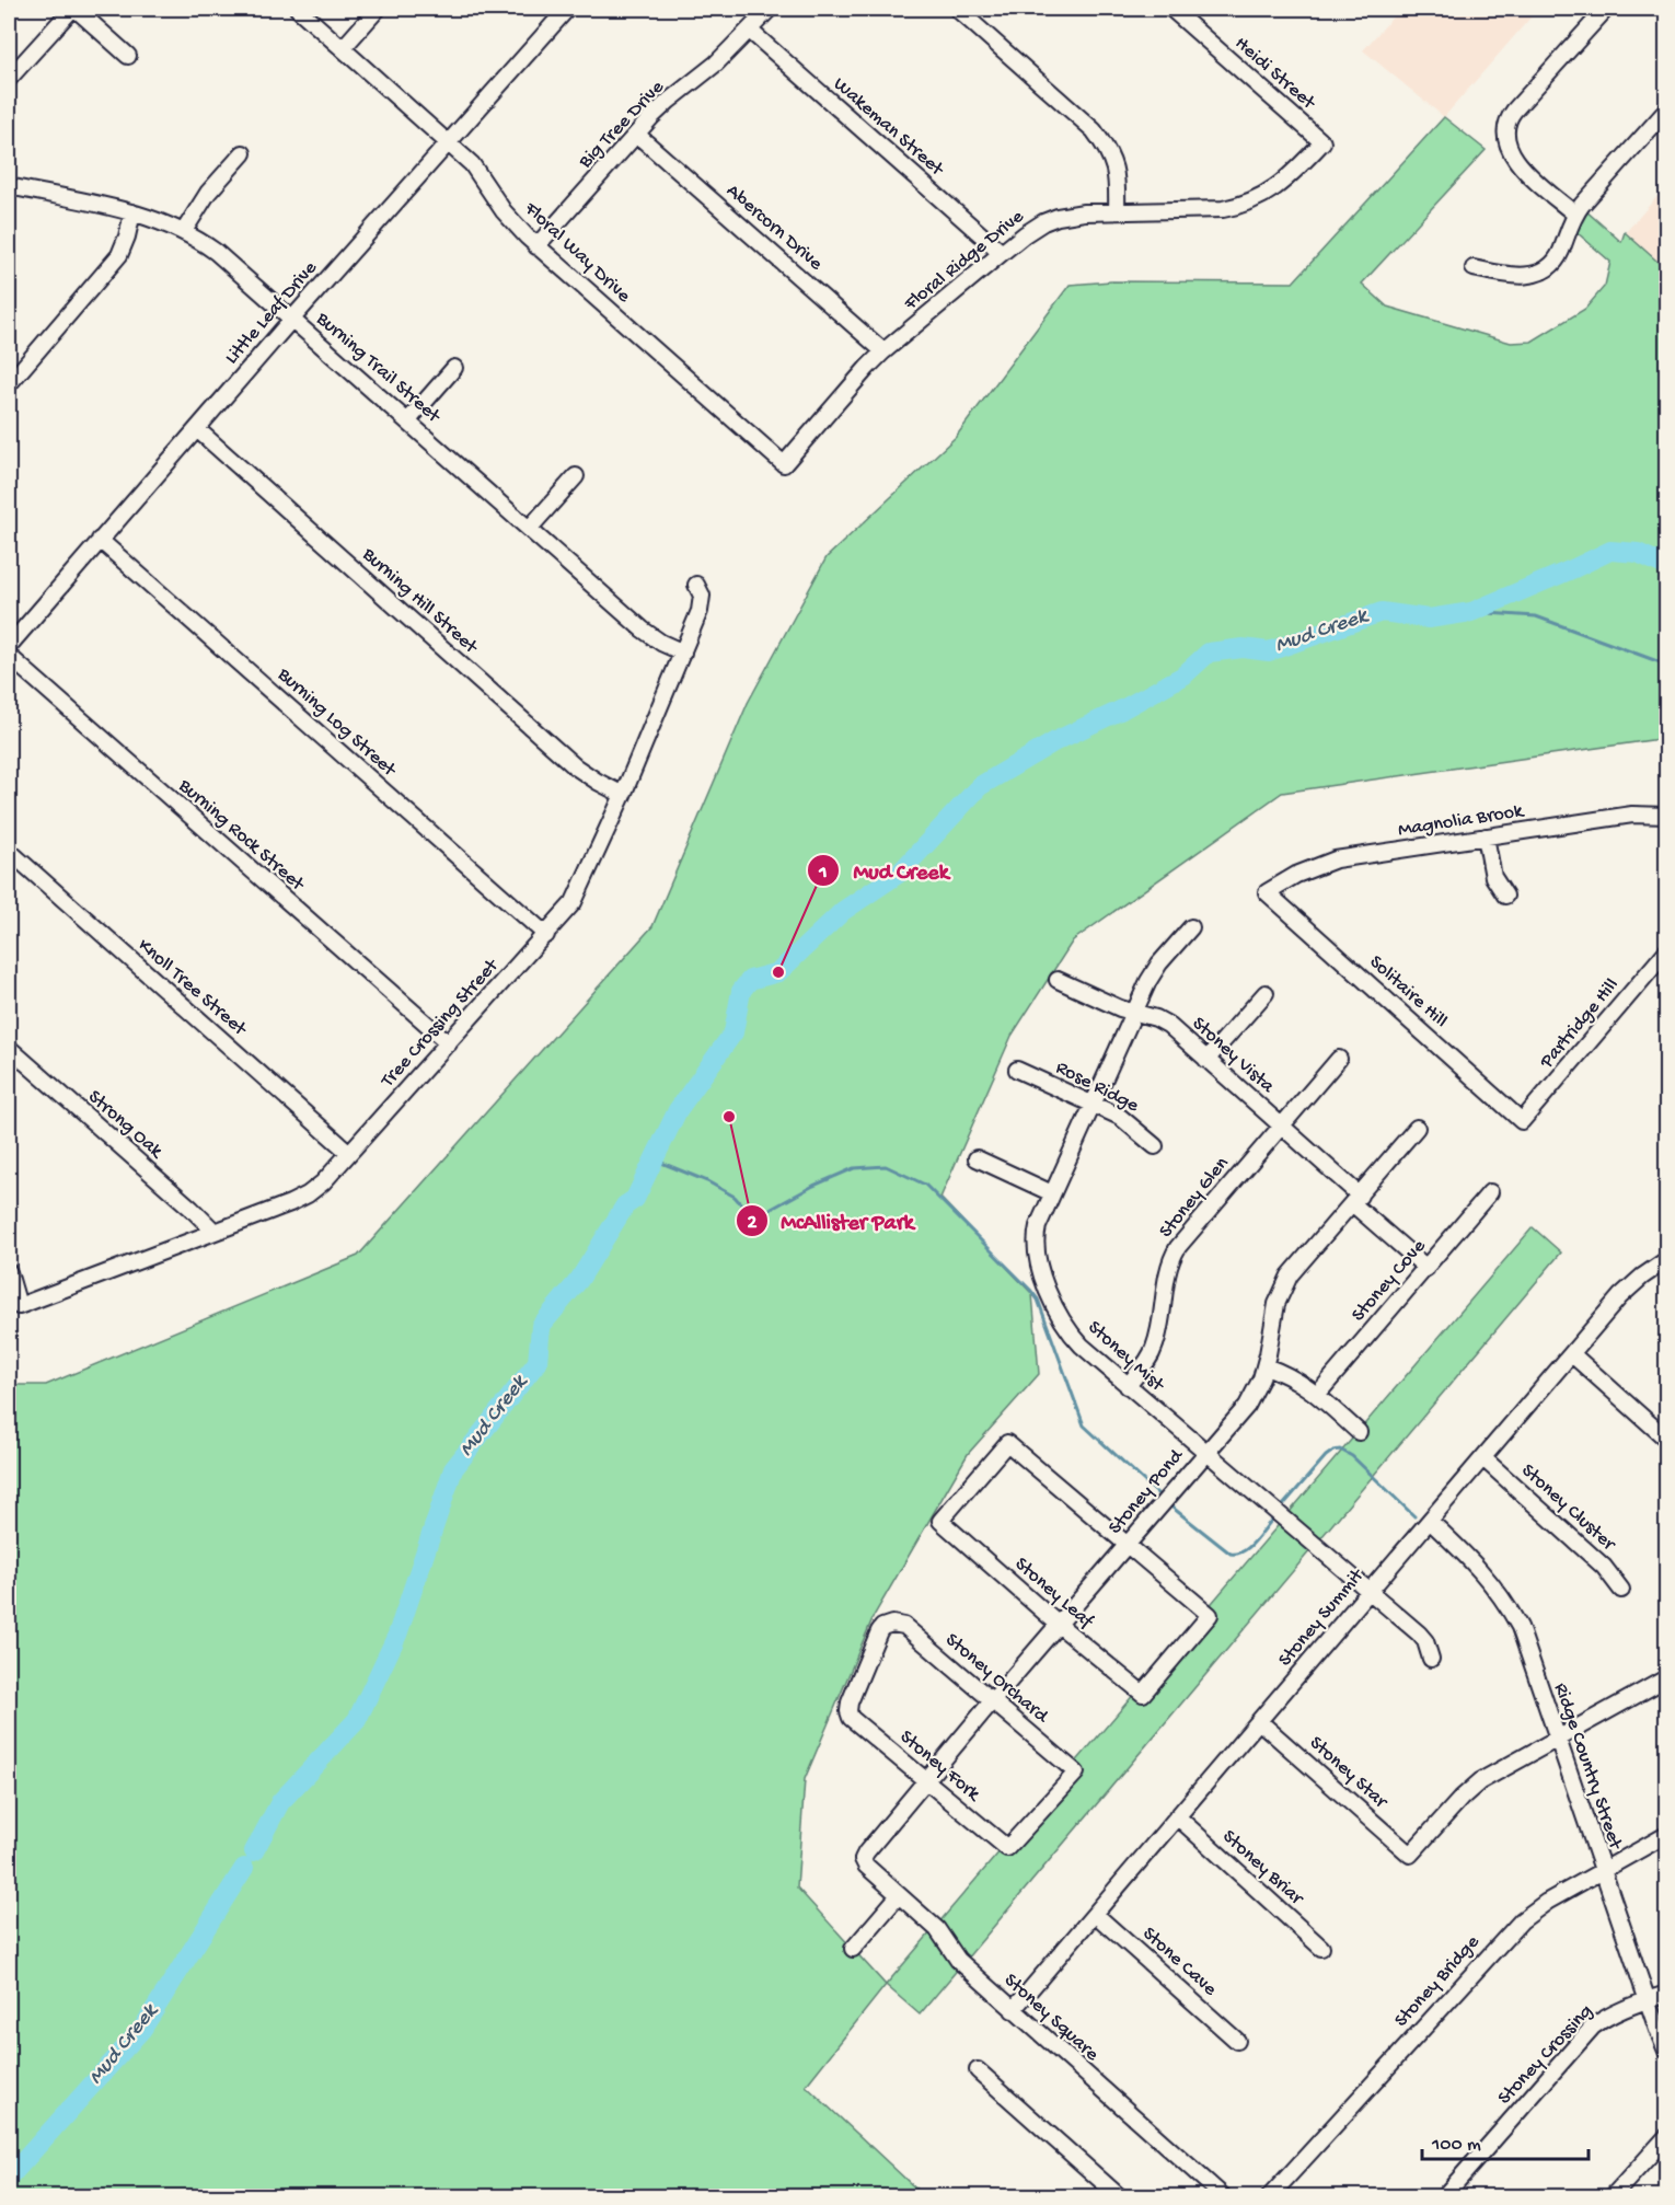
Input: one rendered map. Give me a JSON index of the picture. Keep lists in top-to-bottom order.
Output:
{
  "streets": {
    "street": [
      "Heidi Street",
      "Big Tree Drive",
      "Wakeman Street",
      "Abercorn Drive",
      "Floral Way Drive",
      "Floral Ridge Drive",
      "Little Leaf Drive",
      "Burning Trail Street",
      "Burning Hill Street",
      "Burning Log Street",
      "Magnolia Brook",
      "Burning Rock Street",
      "Knoll Tree Street",
      "Solitaire Hill",
      "Tree Crossing Street",
      "Partridge Hill",
      "Stoney Vista",
      "Rose Ridge",
      "Strong Oak",
      "Stoney Glen",
      "Stoney Cove",
      "Stoney Mist",
      "Stoney Pond",
      "Stoney Cluster",
      "Stoney Leaf",
      "Stoney Summit",
      "Stoney Orchard",
      "Stoney Fork",
      "Ridge Country Street",
      "Stoney Star",
      "Stoney Briar",
      "Stone Cave",
      "Stoney Bridge",
      "Stoney Square",
      "Stoney Crossing"
    ]
  },
  "crossings": [
    ["Heidi Street", "Floral Ridge Drive"],
    ["Big Tree Drive", "Wakeman Street"],
    ["Big Tree Drive", "Abercorn Drive"],
    ["Big Tree Drive", "Floral Way Drive"],
    ["Wakeman Street", "Floral Ridge Drive"],
    ["Abercorn Drive", "Floral Ridge Drive"],
    ["Floral Way Drive", "Floral Ridge Drive"],
    ["Floral Way Drive", "Little Leaf Drive"],
    ["Little Leaf Drive", "Burning Trail Street"],
    ["Little Leaf Drive", "Burning Hill Street"],
    ["Little Leaf Drive", "Burning Log Street"],
    ["Burning Trail Street", "Tree Crossing Street"],
    ["Burning Hill Street", "Tree Crossing Street"],
    ["Burning Log Street", "Tree Crossing Street"],
    ["Magnolia Brook", "Solitaire Hill"],
    ["Burning Rock Street", "Tree Crossing Street"],
    ["Knoll Tree Street", "Tree Crossing Street"],
    ["Solitaire Hill", "Partridge Hill"],
    ["Tree Crossing Street", "Strong Oak"],
    ["Stoney Vista", "Stoney Glen"],
    ["Stoney Vista", "Stoney Cove"],
    ["Stoney Vista", "Stoney Mist"],
    ["Stoney Vista", "Stoney Pond"],
    ["Rose Ridge", "Stoney Mist"],
    ["Stoney Glen", "Stoney Mist"],
    ["Stoney Mist", "Stoney Pond"],
    ["Stoney Mist", "Stoney Summit"],
    ["Stoney Pond", "Stoney Leaf"],
    ["Stoney Pond", "Stoney Orchard"],
    ["Stoney Pond", "Stoney Fork"],
    ["Stoney Pond", "Stoney Square"],
    ["Stoney Cluster", "Stoney Summit"],
    ["Stoney Summit", "Ridge Country Street"],
    ["Stoney Summit", "Stoney Star"],
    ["Stoney Summit", "Stoney Briar"],
    ["Stoney Summit", "Stone Cave"],
    ["Stoney Summit", "Stoney Square"],
    ["Stoney Orchard", "Stoney Fork"],
    ["Ridge Country Street", "Stoney Star"],
    ["Ridge Country Street", "Stoney Bridge"],
    ["Ridge Country Street", "Stoney Crossing"]
  ],
  "water": ["Mud Creek"],
  "places": ["Mud Creek", "McAllister Park"],
  "scale_bar": "100 m"
}
